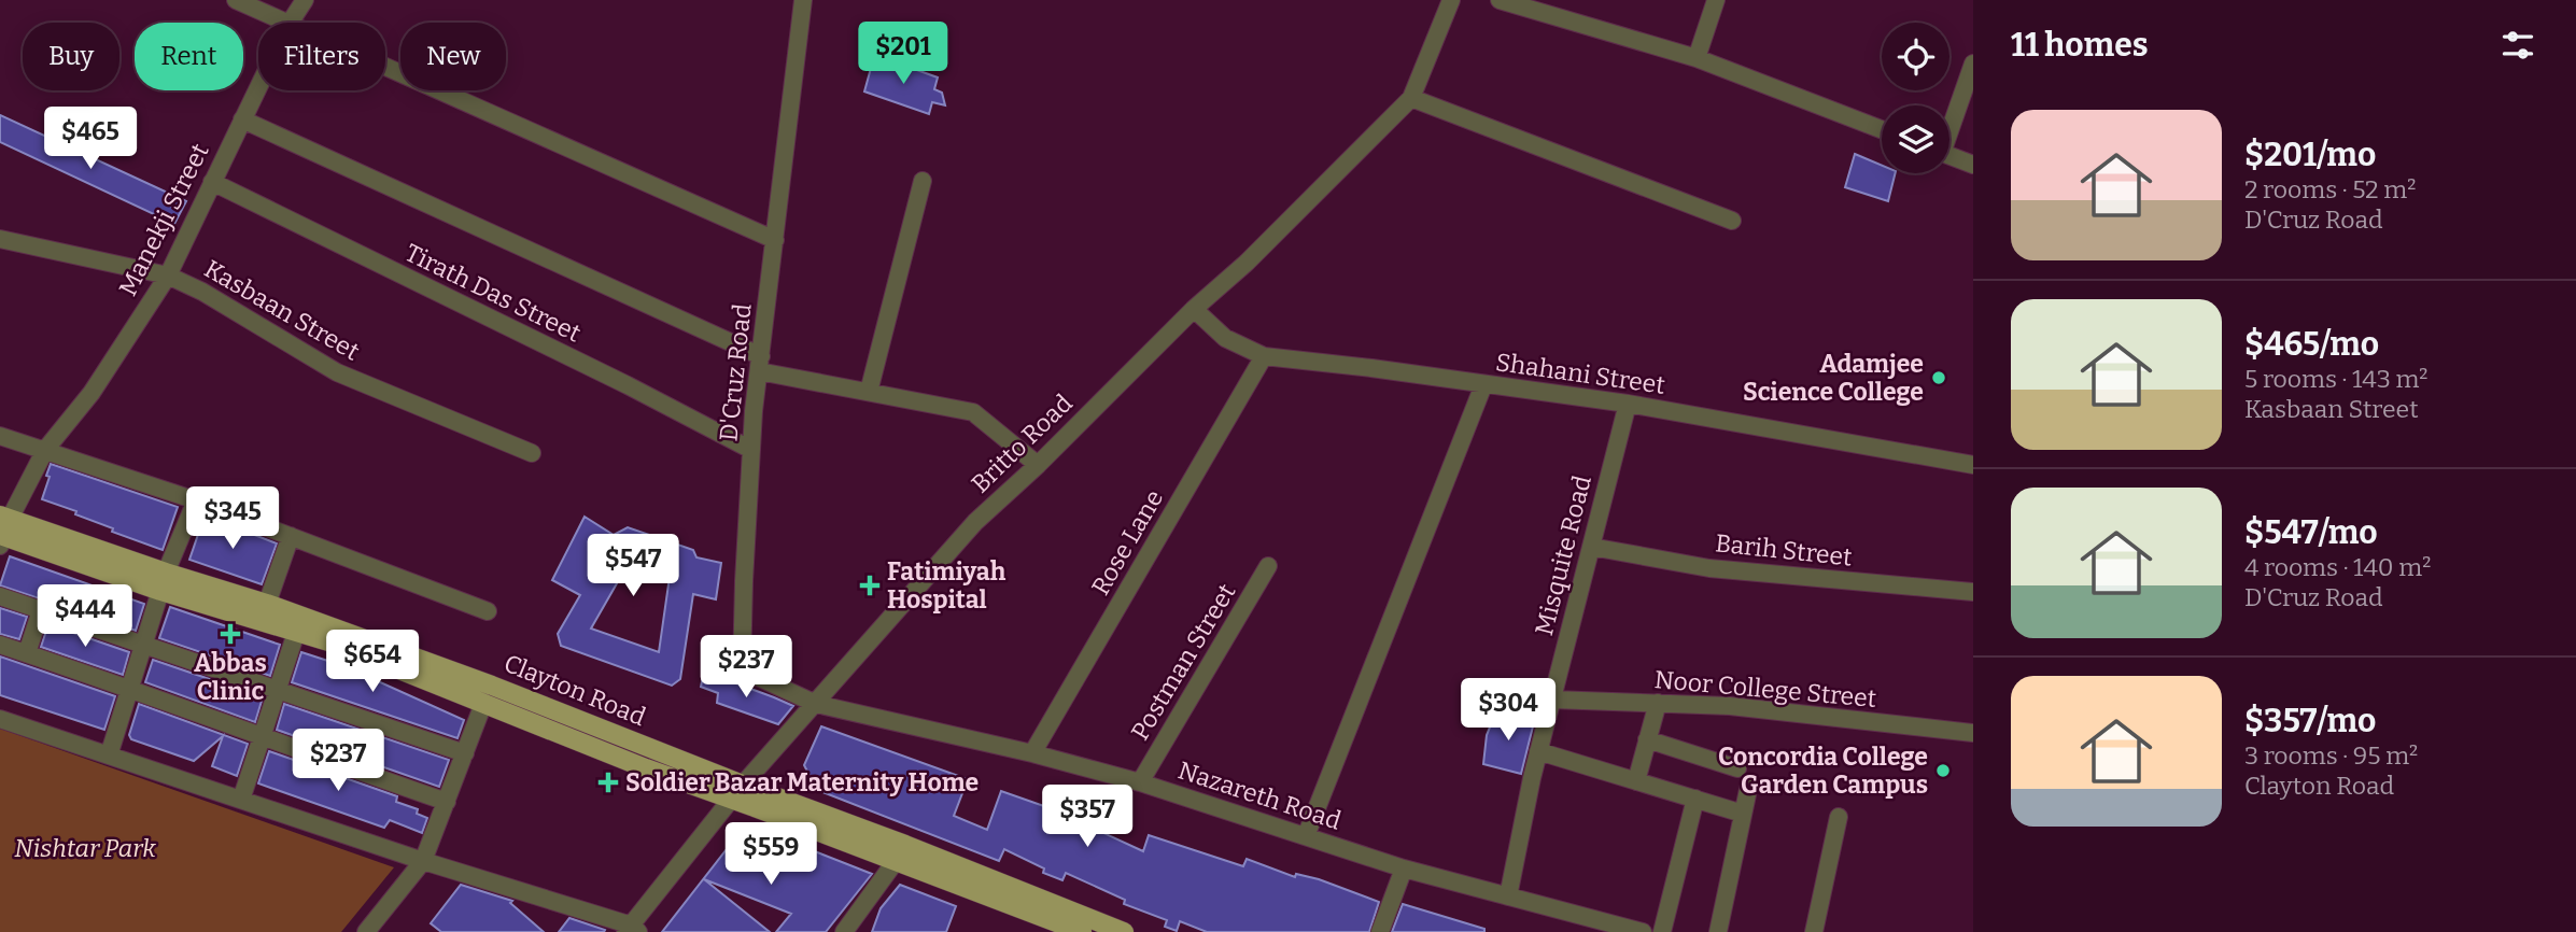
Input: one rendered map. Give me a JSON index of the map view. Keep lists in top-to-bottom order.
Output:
{
  "streets": {
    "main road": ["Clayton Road"],
    "street": [
      "Manekji Street",
      "Tirath Das Street",
      "Kasbaan Street",
      "D'Cruz Road",
      "Shahani Street",
      "Britto Road",
      "Rose Lane",
      "Barih Street",
      "Misquite Road",
      "Postman Street",
      "Noor College Street",
      "Nazareth Road"
    ]
  },
  "crossings": [
    ["Manekji Street", "Tirath Das Street"],
    ["Manekji Street", "Kasbaan Street"],
    ["Manekji Street", "Clayton Road"],
    ["Tirath Das Street", "D'Cruz Road"],
    ["D'Cruz Road", "Britto Road"],
    ["D'Cruz Road", "Nazareth Road"],
    ["Shahani Street", "Britto Road"],
    ["Shahani Street", "Rose Lane"],
    ["Shahani Street", "Misquite Road"],
    ["Britto Road", "Clayton Road"],
    ["Britto Road", "Nazareth Road"],
    ["Rose Lane", "Nazareth Road"],
    ["Barih Street", "Misquite Road"],
    ["Misquite Road", "Noor College Street"],
    ["Misquite Road", "Nazareth Road"],
    ["Postman Street", "Nazareth Road"]
  ],
  "parks": ["Nishtar Park"],
  "places": {
    "other": ["Adamjee Science College", "Concordia College Garden Campus"],
    "health": ["Fatimiyah Hospital", "Abbas Clinic", "Soldier Bazar Maternity Home"]
  },
  "page": {
    "heading": "11 homes",
    "price": [
      "$201",
      "$465",
      "$345",
      "$547",
      "$444",
      "$654",
      "$237",
      "$304",
      "$237",
      "$357",
      "$559"
    ],
    "chip": [
      "Buy",
      "Rent",
      "Filters",
      "New"
    ],
    "list": [
      {
        "name": "$201/mo",
        "note": "2 rooms · 52 m² · D'Cruz Road"
      },
      {
        "name": "$465/mo",
        "note": "5 rooms · 143 m² · Kasbaan Street"
      },
      {
        "name": "$547/mo",
        "note": "4 rooms · 140 m² · D'Cruz Road"
      },
      {
        "name": "$357/mo",
        "note": "3 rooms · 95 m² · Clayton Road"
      }
    ]
  }
}
